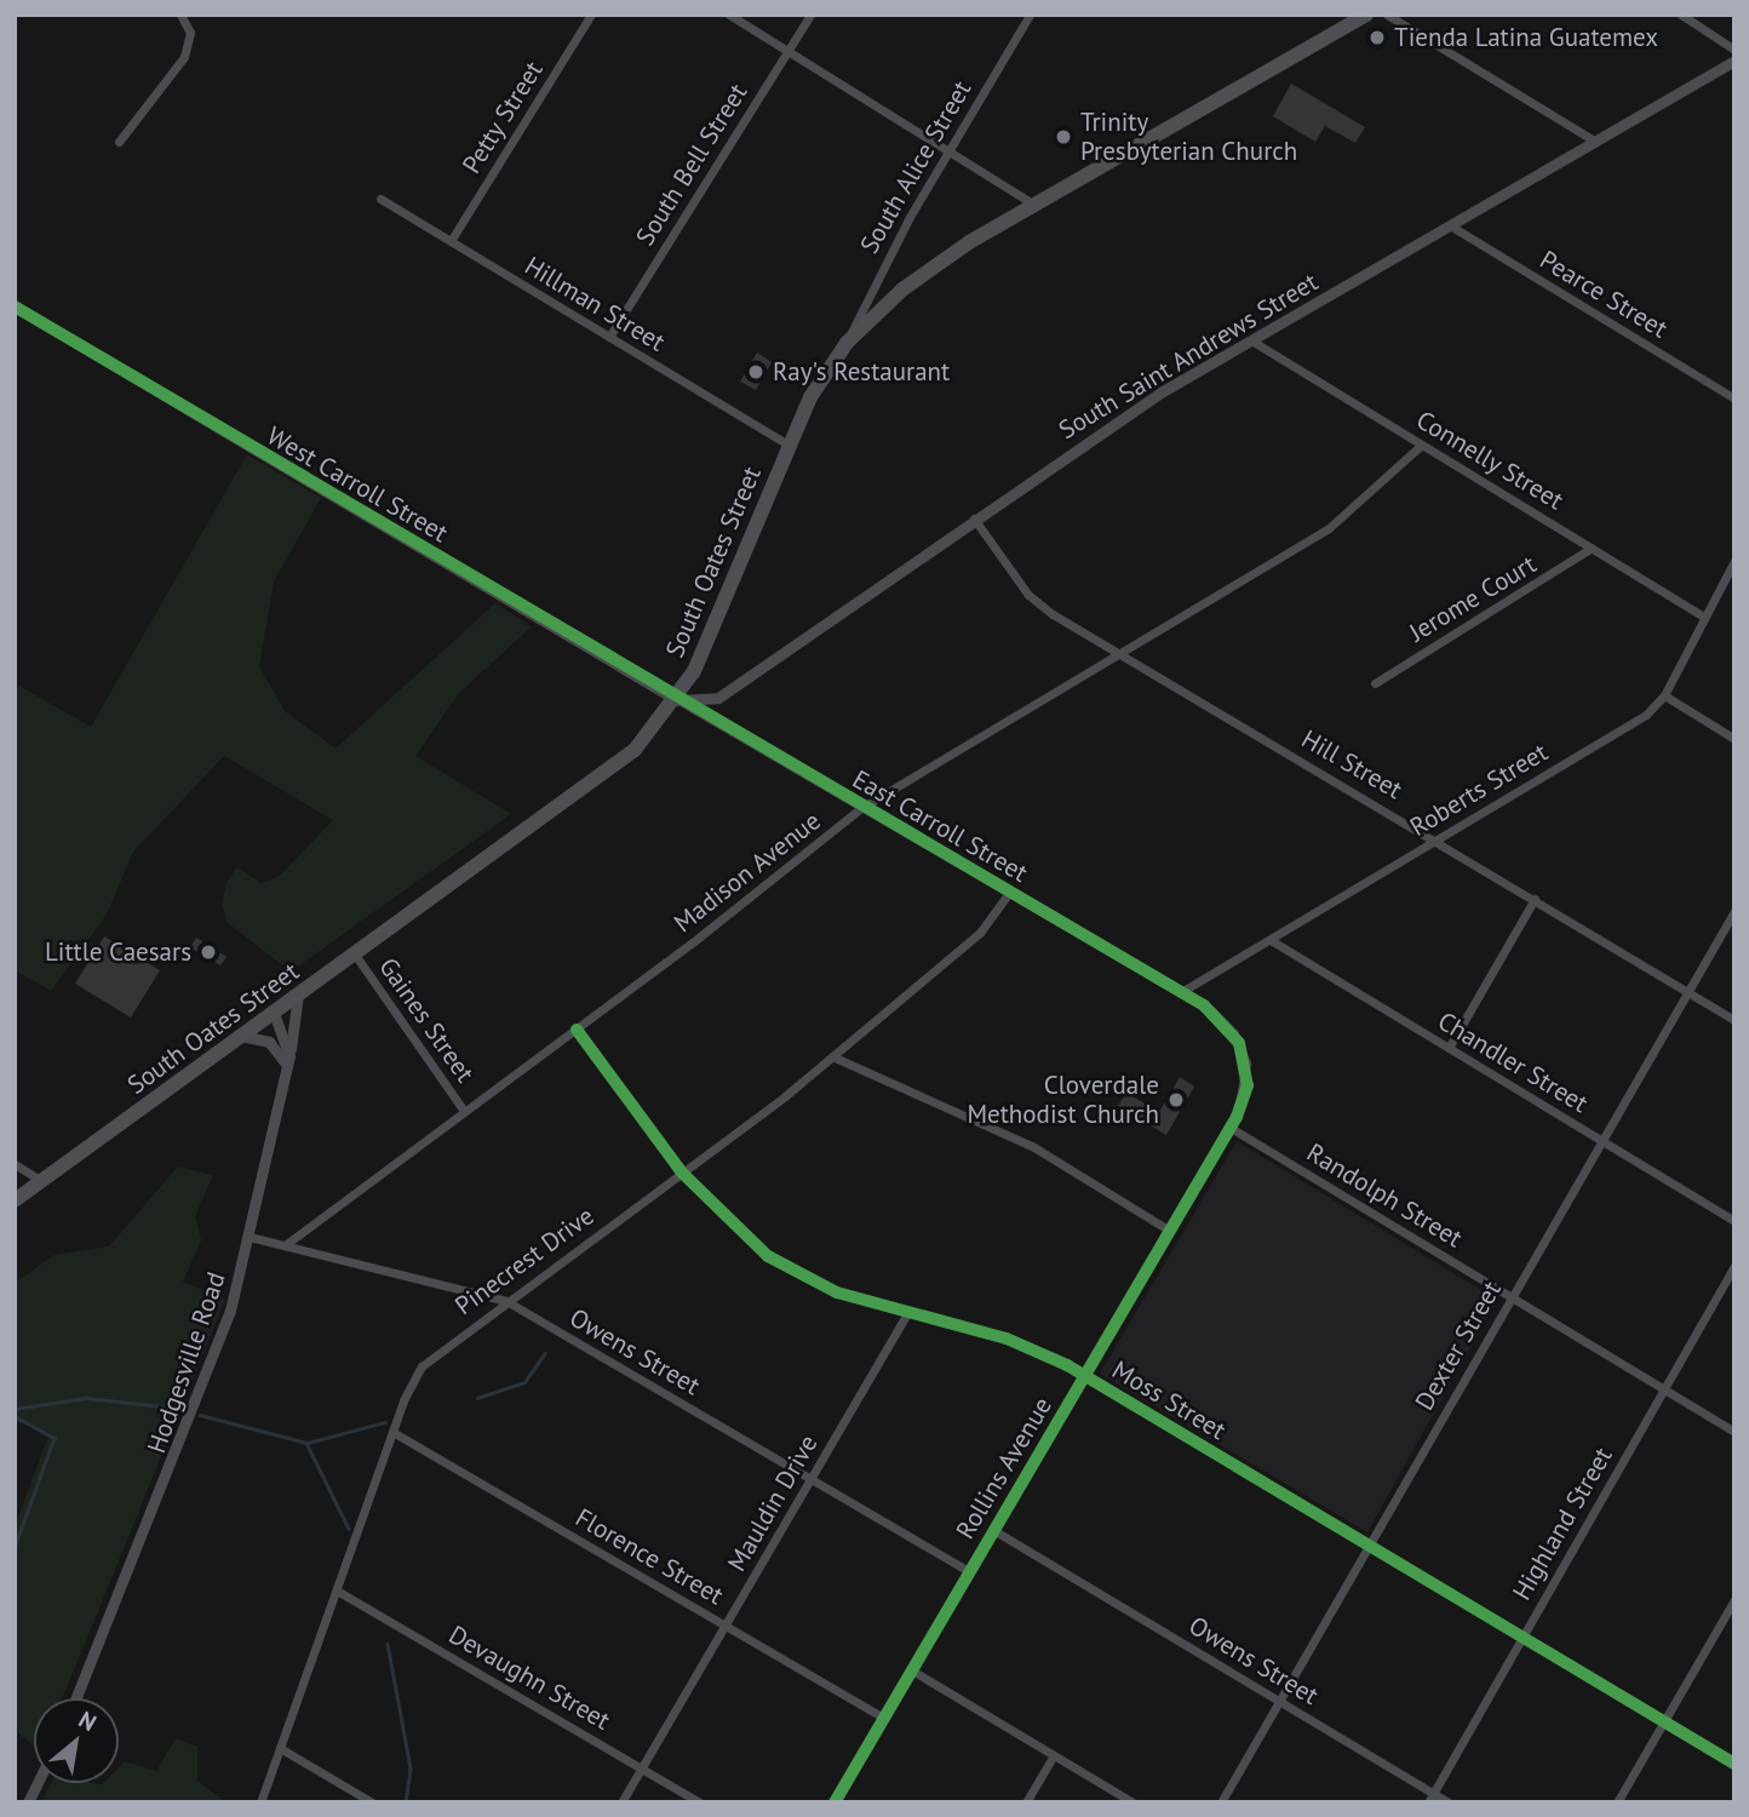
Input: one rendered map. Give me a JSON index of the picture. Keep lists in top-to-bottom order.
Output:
{
  "streets": {
    "main road": ["South Oates Street"],
    "street": [
      "Petty Street",
      "South Bell Street",
      "South Alice Street",
      "Pearce Street",
      "Hillman Street",
      "South Saint Andrews Street",
      "Connelly Street",
      "West Carroll Street",
      "Jerome Court",
      "Hill Street",
      "Roberts Street",
      "East Carroll Street",
      "Madison Avenue",
      "Gaines Street",
      "Chandler Street",
      "Randolph Street",
      "Pinecrest Drive",
      "Dexter Street",
      "Owens Street",
      "Hodgesville Road",
      "Moss Street",
      "Rollins Avenue",
      "Mauldin Drive",
      "Highland Street",
      "Florence Street",
      "Devaughn Street"
    ]
  },
  "crossings": [
    ["Petty Street", "Hillman Street"],
    ["South Bell Street", "Hillman Street"],
    ["South Alice Street", "South Oates Street"],
    ["Pearce Street", "South Saint Andrews Street"],
    ["Hillman Street", "South Oates Street"],
    ["South Saint Andrews Street", "Connelly Street"],
    ["South Saint Andrews Street", "West Carroll Street"],
    ["South Saint Andrews Street", "South Oates Street"],
    ["South Saint Andrews Street", "Hill Street"],
    ["South Saint Andrews Street", "East Carroll Street"],
    ["Connelly Street", "Jerome Court"],
    ["Connelly Street", "Roberts Street"],
    ["Connelly Street", "Madison Avenue"],
    ["West Carroll Street", "South Oates Street"],
    ["West Carroll Street", "East Carroll Street"],
    ["South Oates Street", "East Carroll Street"],
    ["South Oates Street", "Gaines Street"],
    ["South Oates Street", "Hodgesville Road"],
    ["Hill Street", "Roberts Street"],
    ["Hill Street", "Madison Avenue"],
    ["Hill Street", "Dexter Street"],
    ["Roberts Street", "East Carroll Street"],
    ["Roberts Street", "Chandler Street"],
    ["Roberts Street", "Rollins Avenue"],
    ["East Carroll Street", "Madison Avenue"],
    ["East Carroll Street", "Pinecrest Drive"],
    ["East Carroll Street", "Rollins Avenue"],
    ["Madison Avenue", "Gaines Street"],
    ["Madison Avenue", "Owens Street"],
    ["Madison Avenue", "Moss Street"],
    ["Chandler Street", "Dexter Street"],
    ["Randolph Street", "Dexter Street"],
    ["Randolph Street", "Rollins Avenue"],
    ["Randolph Street", "Highland Street"],
    ["Pinecrest Drive", "Owens Street"],
    ["Pinecrest Drive", "Moss Street"],
    ["Pinecrest Drive", "Florence Street"],
    ["Pinecrest Drive", "Devaughn Street"],
    ["Dexter Street", "Owens Street"],
    ["Dexter Street", "Moss Street"],
    ["Owens Street", "Hodgesville Road"],
    ["Owens Street", "Rollins Avenue"],
    ["Owens Street", "Mauldin Drive"],
    ["Owens Street", "Highland Street"],
    ["Moss Street", "Rollins Avenue"],
    ["Moss Street", "Mauldin Drive"],
    ["Moss Street", "Highland Street"],
    ["Rollins Avenue", "Florence Street"],
    ["Mauldin Drive", "Florence Street"],
    ["Mauldin Drive", "Devaughn Street"]
  ],
  "places": [
    "Tienda Latina Guatemex",
    "Trinity Presbyterian Church",
    "Ray's Restaurant",
    "Little Caesars",
    "Cloverdale Methodist Church"
  ],
  "north": "top right"
}
